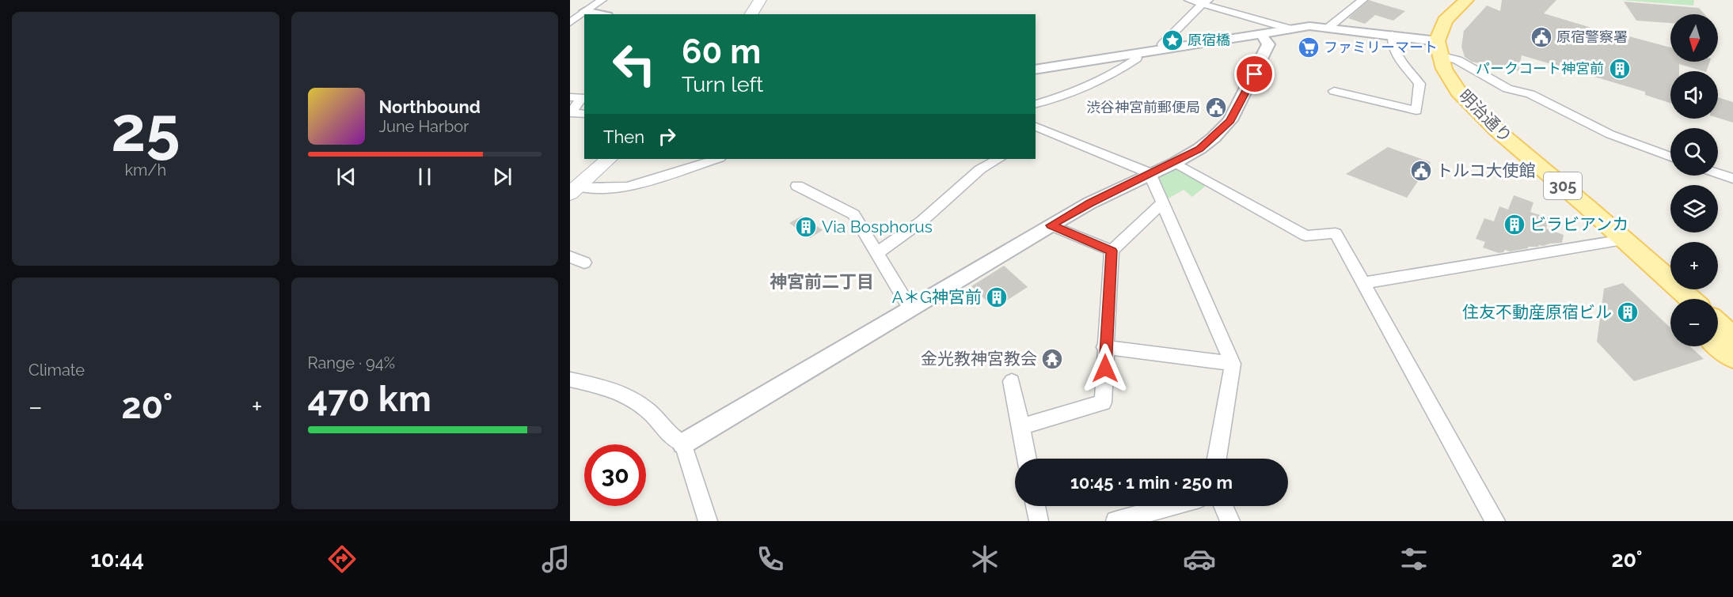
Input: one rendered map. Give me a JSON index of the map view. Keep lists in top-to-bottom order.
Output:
{
  "streets": {
    "main road": ["明治通り", "305"]
  },
  "districts": ["神宮前二丁目"],
  "places": {
    "public building": ["原宿警察署", "渋谷神宮前郵便局", "トルコ大使館"],
    "place": ["原宿橋"],
    "supermarket": ["ファミリーマート"],
    "building": [
      "パークコート神宮前",
      "ビラビアンカ",
      "Via Bosphorus",
      "A＊G神宮前",
      "住友不動産原宿ビル"
    ],
    "temple": ["金光教神宮教会"]
  },
  "north": "bottom",
  "page": {
    "tile": [
      ["25", "km/h"],
      "Climate",
      ["Range · 94%", "470 km"]
    ],
    "map_buttons": ["+", "−"],
    "turn": ["60 m", "Turn left"],
    "song": ["Northbound", "June Harbor"],
    "then": "Then",
    "heat": ["−", "20°", "+"],
    "limit": "30",
    "trip": "10:45 · 1 min · 250 m",
    "tabs": ["10:44", "20°"]
  }
}
